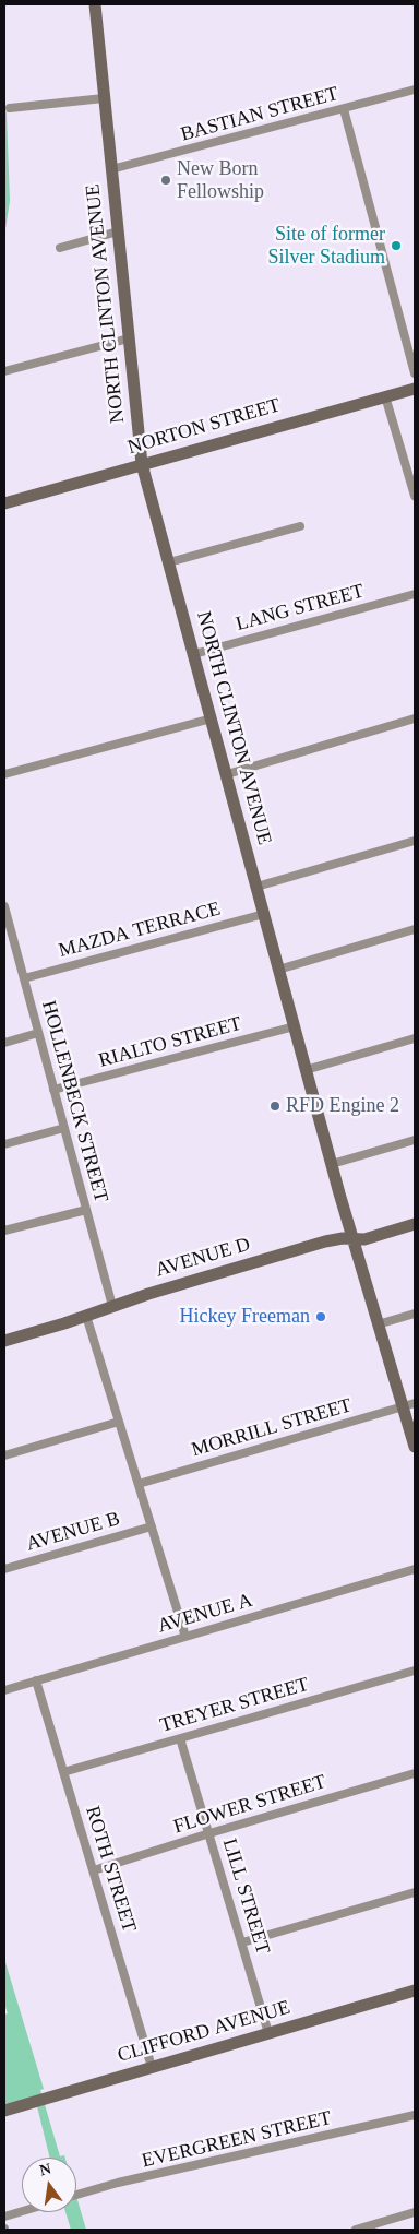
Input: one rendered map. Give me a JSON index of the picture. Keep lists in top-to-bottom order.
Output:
{
  "streets": {
    "street": [
      "BASTIAN STREET",
      "NORTH CLINTON AVENUE",
      "NORTON STREET",
      "LANG STREET",
      "MAZDA TERRACE",
      "RIALTO STREET",
      "HOLLENBECK STREET",
      "AVENUE D",
      "MORRILL STREET",
      "AVENUE B",
      "AVENUE A",
      "TREYER STREET",
      "FLOWER STREET",
      "ROTH STREET",
      "LILL STREET",
      "CLIFFORD AVENUE",
      "EVERGREEN STREET"
    ]
  },
  "crossings": [
    ["BASTIAN STREET", "NORTH CLINTON AVENUE"],
    ["NORTH CLINTON AVENUE", "NORTON STREET"],
    ["NORTH CLINTON AVENUE", "LANG STREET"],
    ["NORTH CLINTON AVENUE", "MAZDA TERRACE"],
    ["NORTH CLINTON AVENUE", "RIALTO STREET"],
    ["NORTH CLINTON AVENUE", "AVENUE D"],
    ["NORTH CLINTON AVENUE", "MORRILL STREET"],
    ["MAZDA TERRACE", "HOLLENBECK STREET"],
    ["RIALTO STREET", "HOLLENBECK STREET"],
    ["HOLLENBECK STREET", "AVENUE D"],
    ["AVENUE A", "ROTH STREET"],
    ["TREYER STREET", "ROTH STREET"],
    ["TREYER STREET", "LILL STREET"],
    ["FLOWER STREET", "ROTH STREET"],
    ["FLOWER STREET", "LILL STREET"],
    ["ROTH STREET", "CLIFFORD AVENUE"],
    ["LILL STREET", "CLIFFORD AVENUE"]
  ],
  "places": [
    "New Born Fellowship",
    "Site of former Silver Stadium",
    "RFD Engine 2",
    "Hickey Freeman"
  ],
  "north": "top"
}
